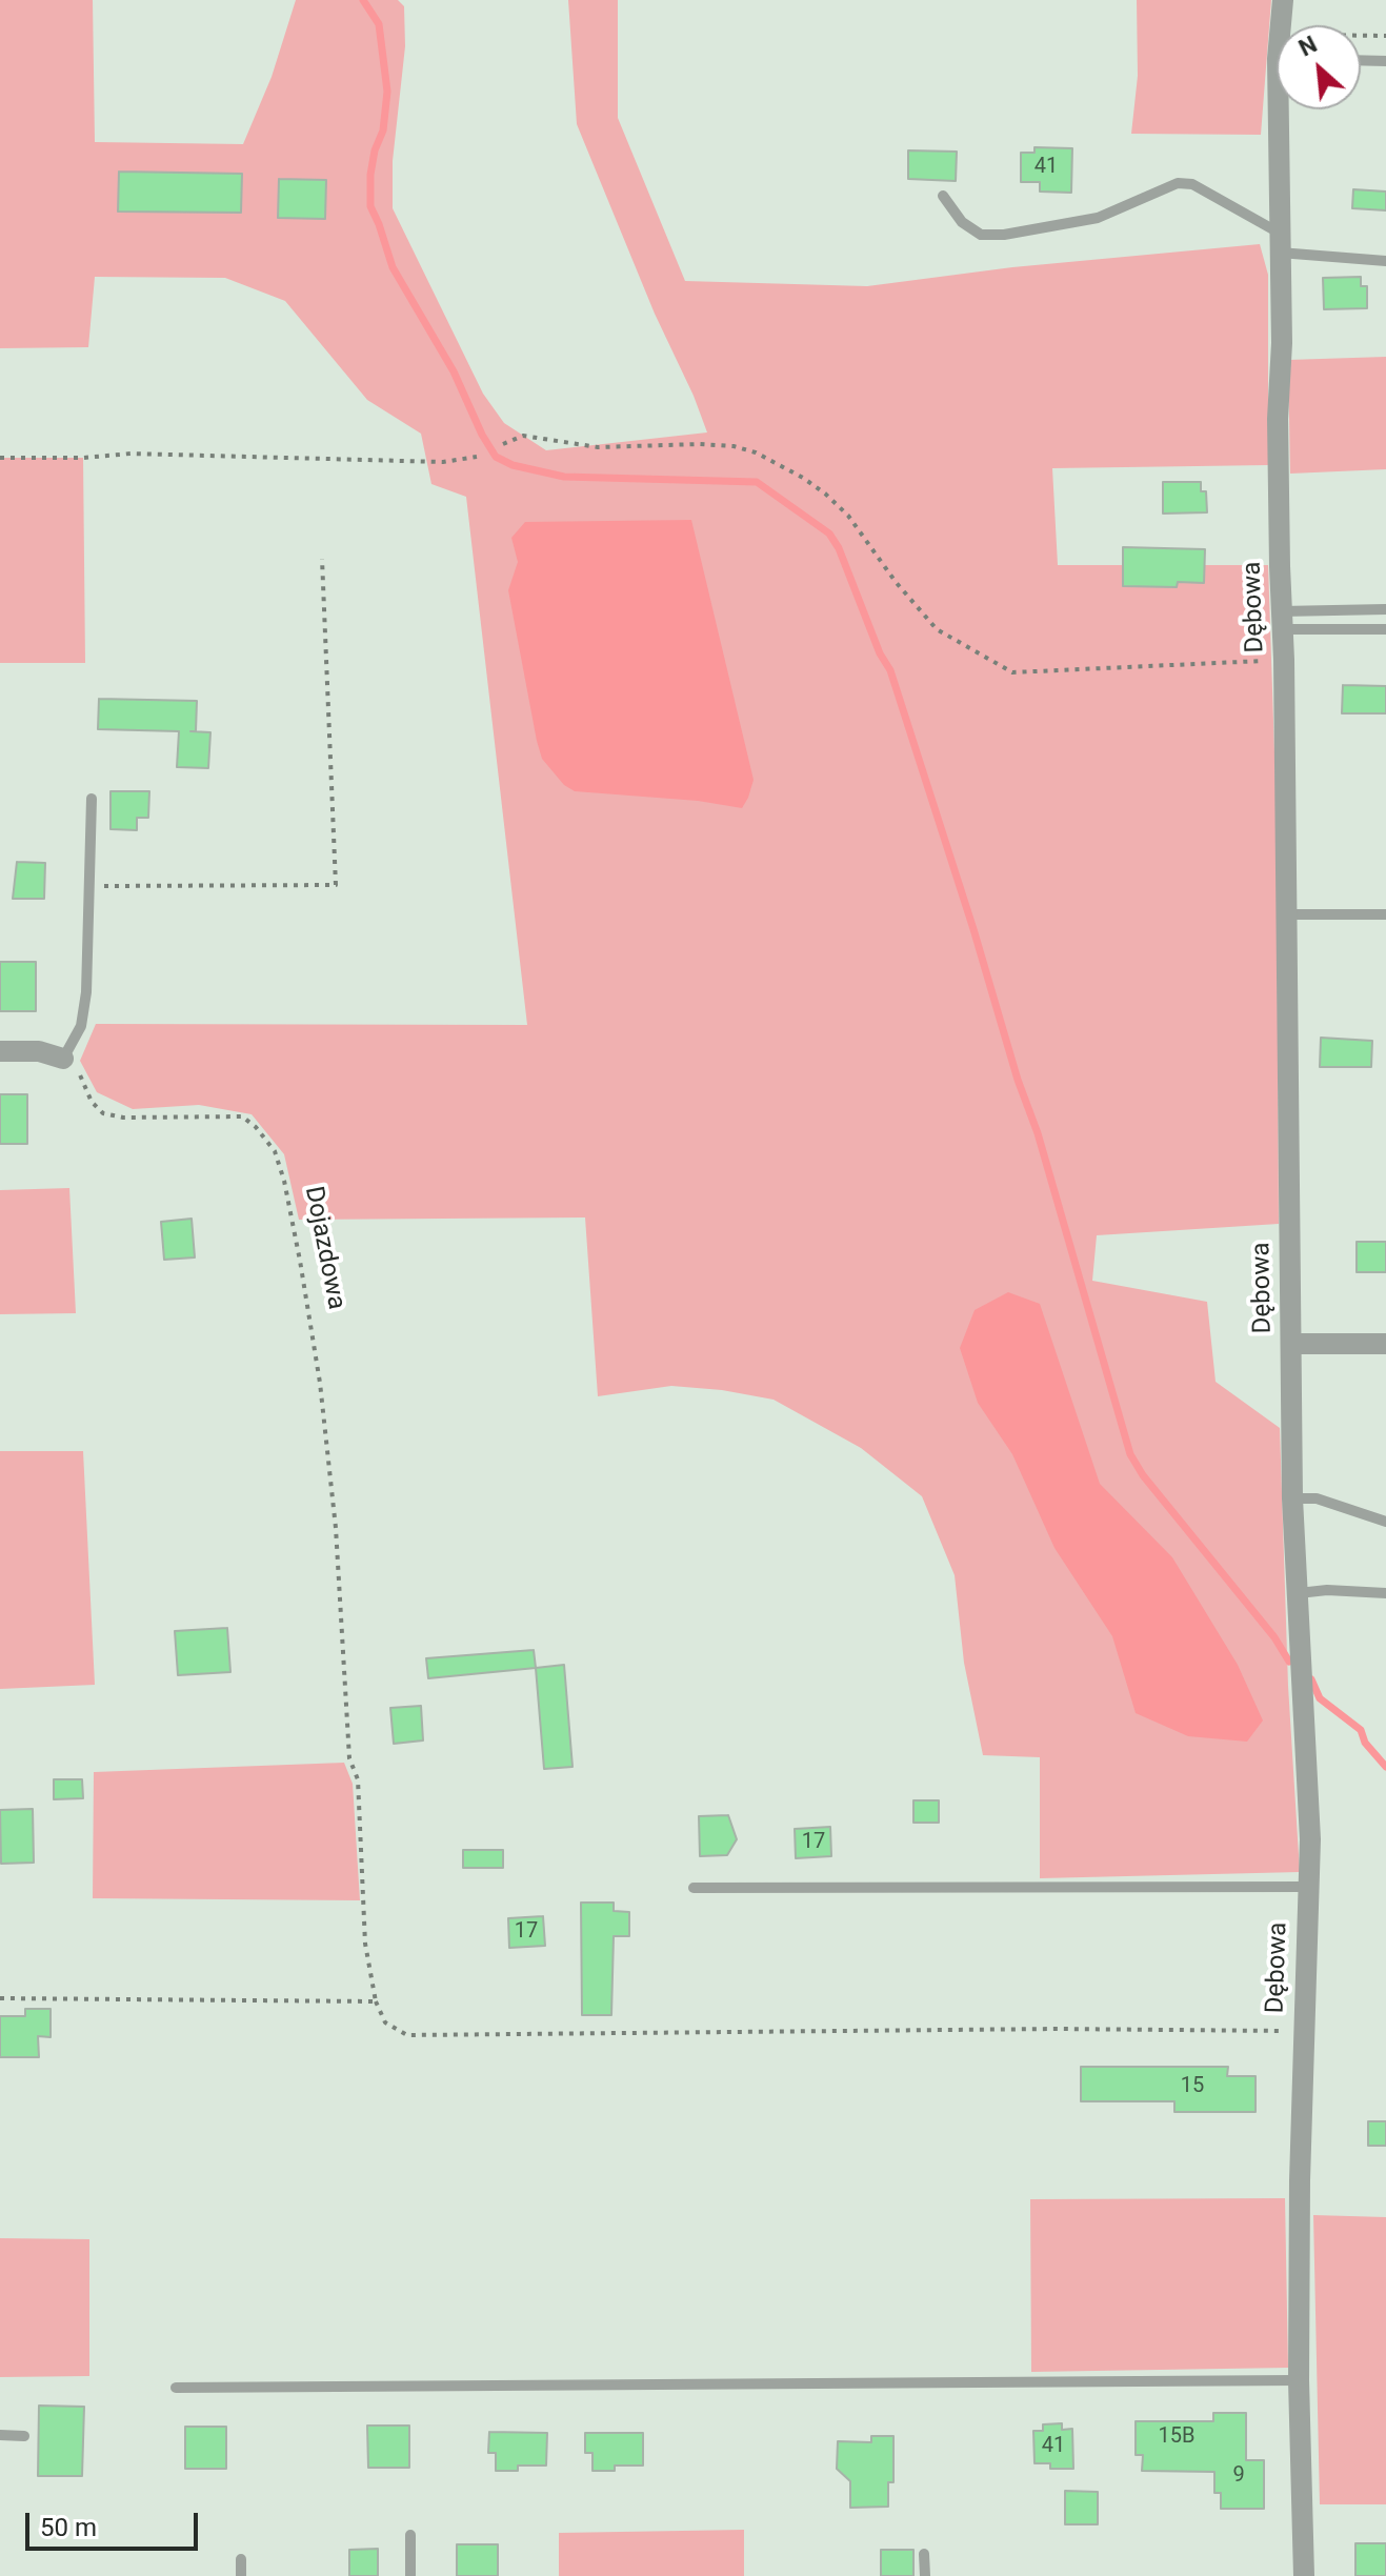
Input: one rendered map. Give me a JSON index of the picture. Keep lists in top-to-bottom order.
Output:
{
  "streets": {
    "street": ["Dębowa"],
    "path": ["Dojazdowa"]
  },
  "house_numbers": [
    "41",
    "17",
    "17",
    "15",
    "15B",
    "41",
    "9"
  ],
  "scale_bar": "50 m",
  "north": "top left"
}
